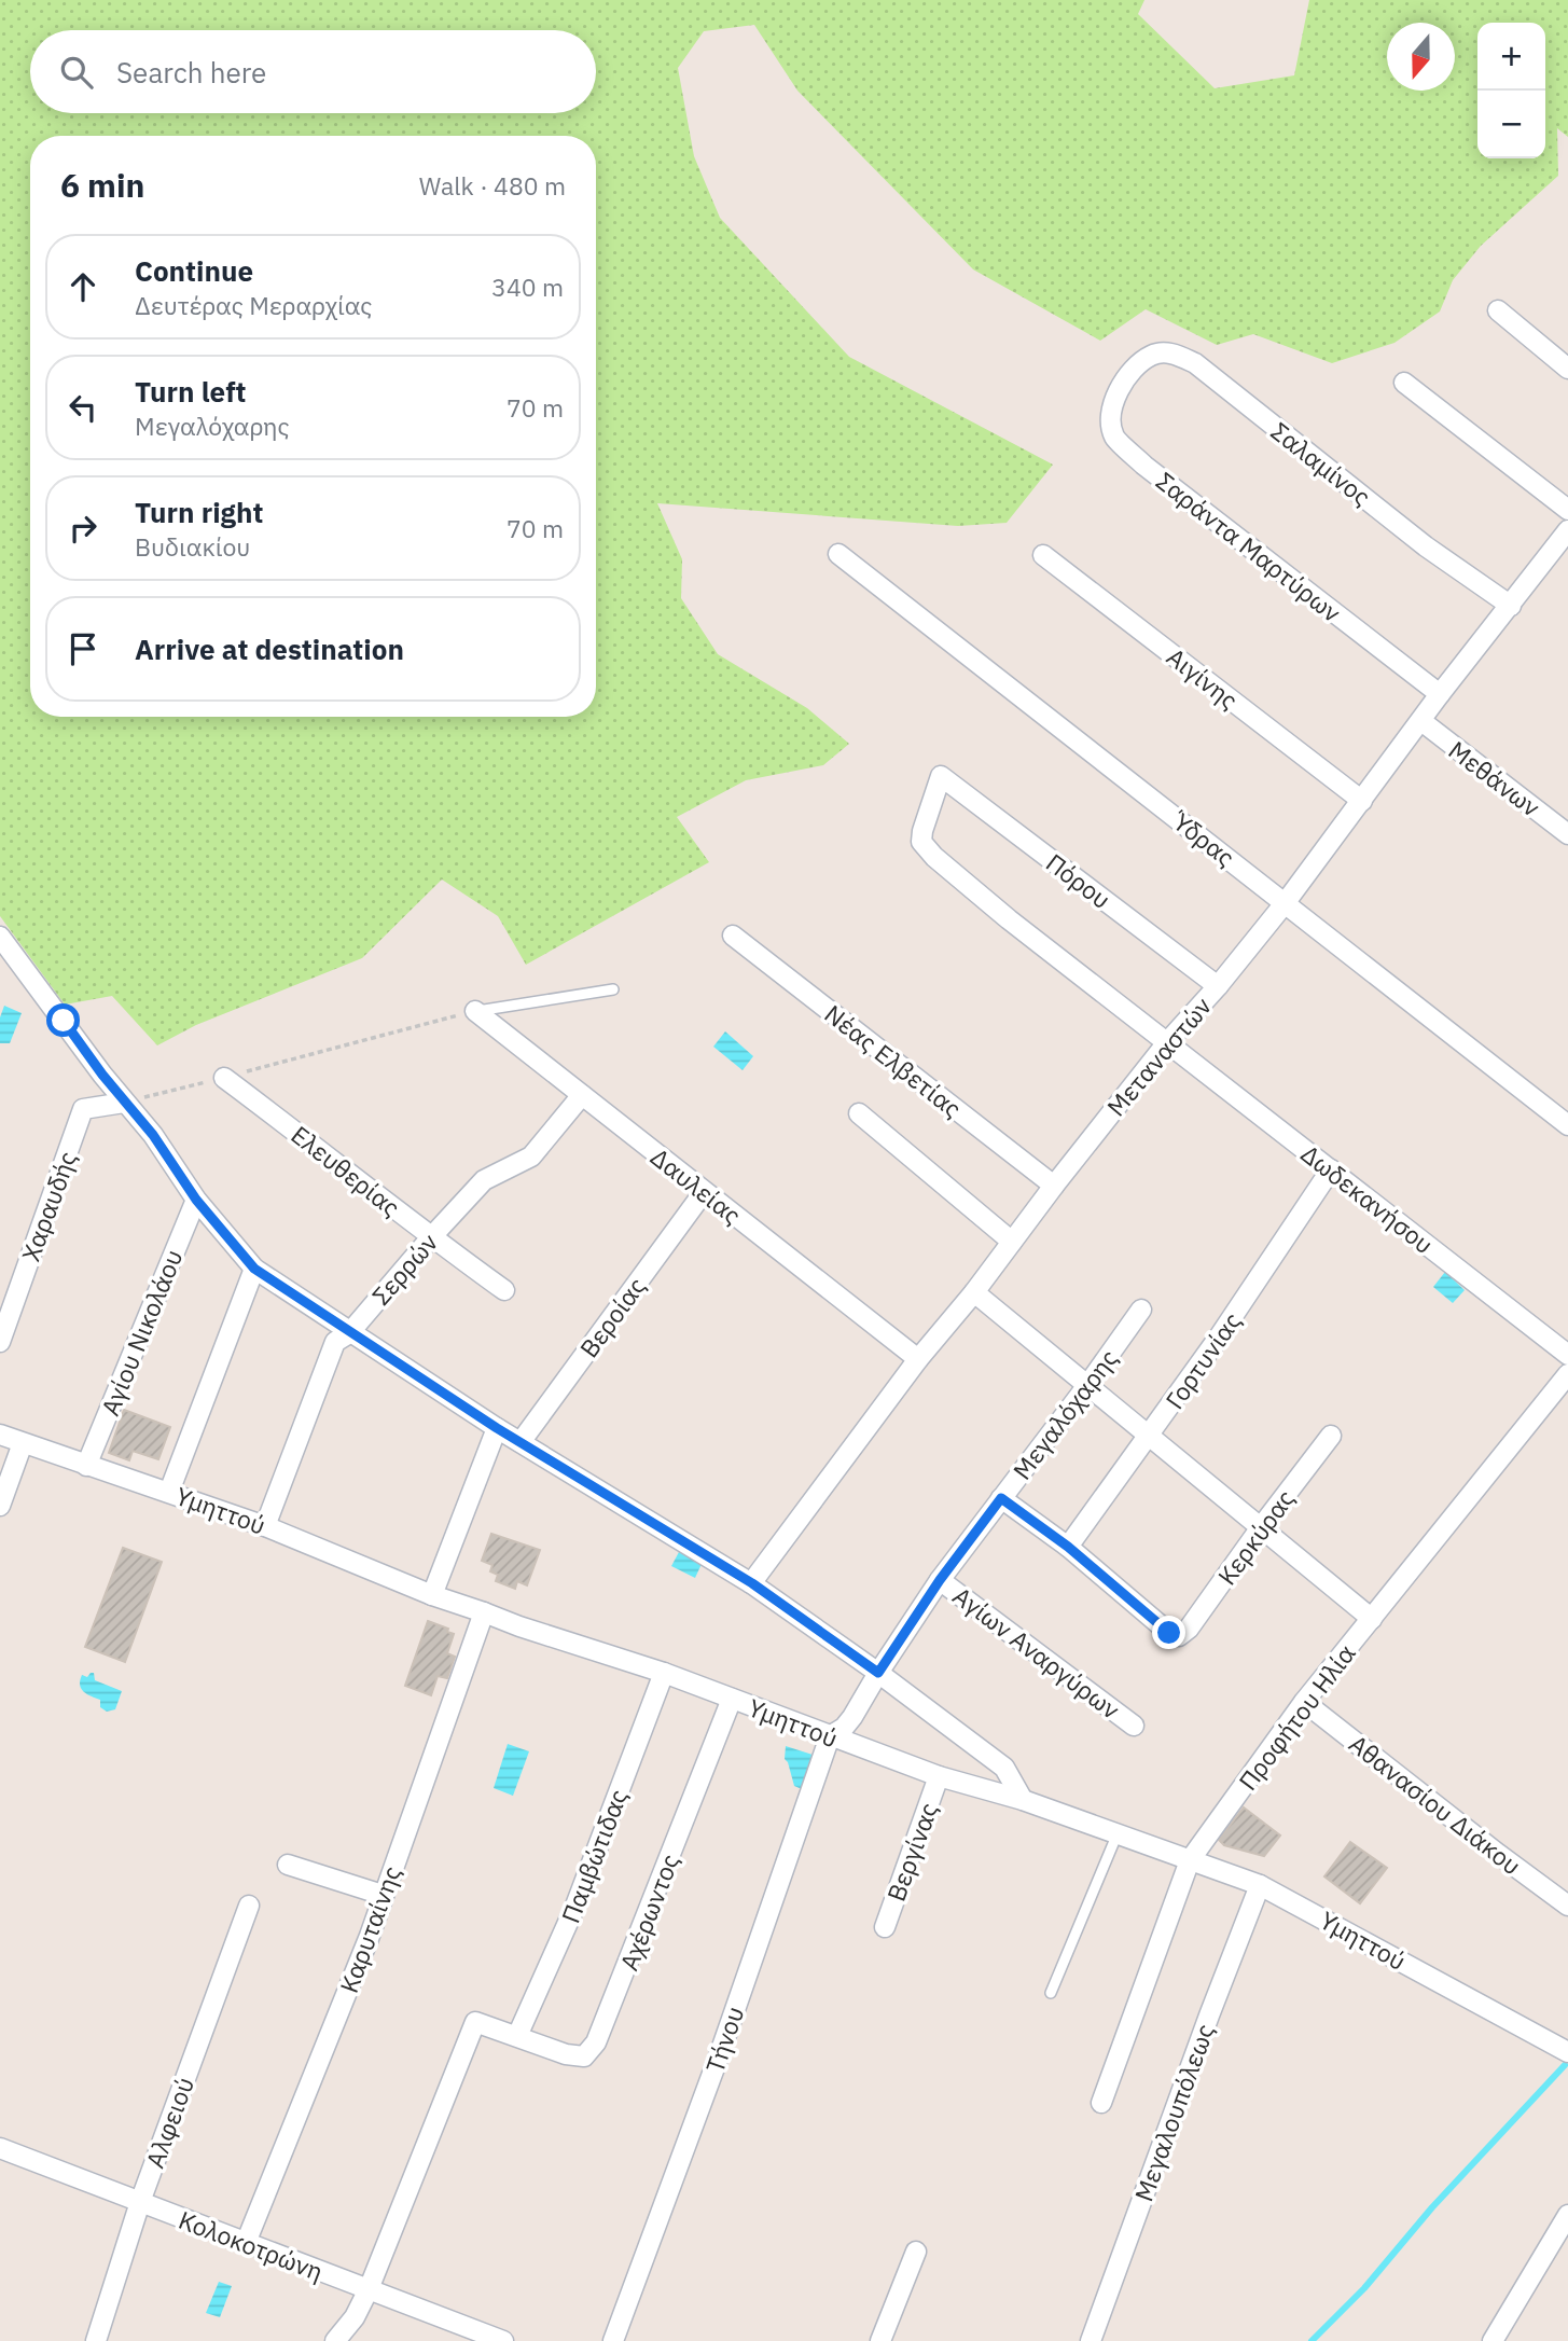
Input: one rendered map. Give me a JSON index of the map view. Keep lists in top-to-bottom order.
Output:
{
  "streets": {
    "street": [
      "Σαλαμίνος",
      "Σαράντα Μαρτύρων",
      "Αιγίνης",
      "Μεθάνων",
      "Ύδρας",
      "Πόρου",
      "Μεταναστών",
      "Νέας Ελβετίας",
      "Ελευθερίας",
      "Δαυλείας",
      "Δωδεκανήσου",
      "Χαραυδής",
      "Σερρών",
      "Βεροίας",
      "Αγίου Νικολάου",
      "Γορτυνίας",
      "Μεγαλόχαρης",
      "Υμηττού",
      "Κερκύρας",
      "Αγίων Αναργύρων",
      "Προφήτου Ηλία",
      "Αθανασίου Διάκου",
      "Βεργίνας",
      "Παμβώτιδας",
      "Αχέρωντος",
      "Καρυταίνης",
      "Τήνου",
      "Μεγαλουπόλεως",
      "Αλφειού",
      "Κολοκοτρώνη"
    ]
  },
  "crossings": [
    ["Σαλαμίνος", "Σαράντα Μαρτύρων"],
    ["Σαλαμίνος", "Μεταναστών"],
    ["Σαράντα Μαρτύρων", "Μεταναστών"],
    ["Αιγίνης", "Μεταναστών"],
    ["Μεθάνων", "Μεταναστών"],
    ["Ύδρας", "Μεταναστών"],
    ["Πόρου", "Μεταναστών"],
    ["Πόρου", "Δωδεκανήσου"],
    ["Μεταναστών", "Νέας Ελβετίας"],
    ["Μεταναστών", "Δαυλείας"],
    ["Μεταναστών", "Δωδεκανήσου"],
    ["Ελευθερίας", "Σερρών"],
    ["Δαυλείας", "Σερρών"],
    ["Δαυλείας", "Βεροίας"],
    ["Δωδεκανήσου", "Γορτυνίας"],
    ["Σερρών", "Υμηττού"],
    ["Αγίου Νικολάου", "Υμηττού"],
    ["Γορτυνίας", "Κερκύρας"],
    ["Μεγαλόχαρης", "Υμηττού"],
    ["Μεγαλόχαρης", "Αγίων Αναργύρων"],
    ["Μεγαλόχαρης", "Τήνου"],
    ["Υμηττού", "Προφήτου Ηλία"],
    ["Υμηττού", "Βεργίνας"],
    ["Υμηττού", "Παμβώτιδας"],
    ["Υμηττού", "Αχέρωντος"],
    ["Υμηττού", "Καρυταίνης"],
    ["Υμηττού", "Τήνου"],
    ["Υμηττού", "Μεγαλουπόλεως"],
    ["Προφήτου Ηλία", "Αθανασίου Διάκου"],
    ["Παμβώτιδας", "Αχέρωντος"],
    ["Καρυταίνης", "Κολοκοτρώνη"],
    ["Αλφειού", "Κολοκοτρώνη"]
  ],
  "north": "bottom",
  "page": {
    "map_buttons": ["+", "−"],
    "search": "Search here",
    "heading": ["6 min", "Walk · 480 m"],
    "list": [
      ["Continue", "Δευτέρας Μεραρχίας", "340 m"],
      ["Turn left", "Μεγαλόχαρης", "70 m"],
      ["Turn right", "Βυδιακίου", "70 m"],
      "Arrive at destination"
    ]
  }
}
